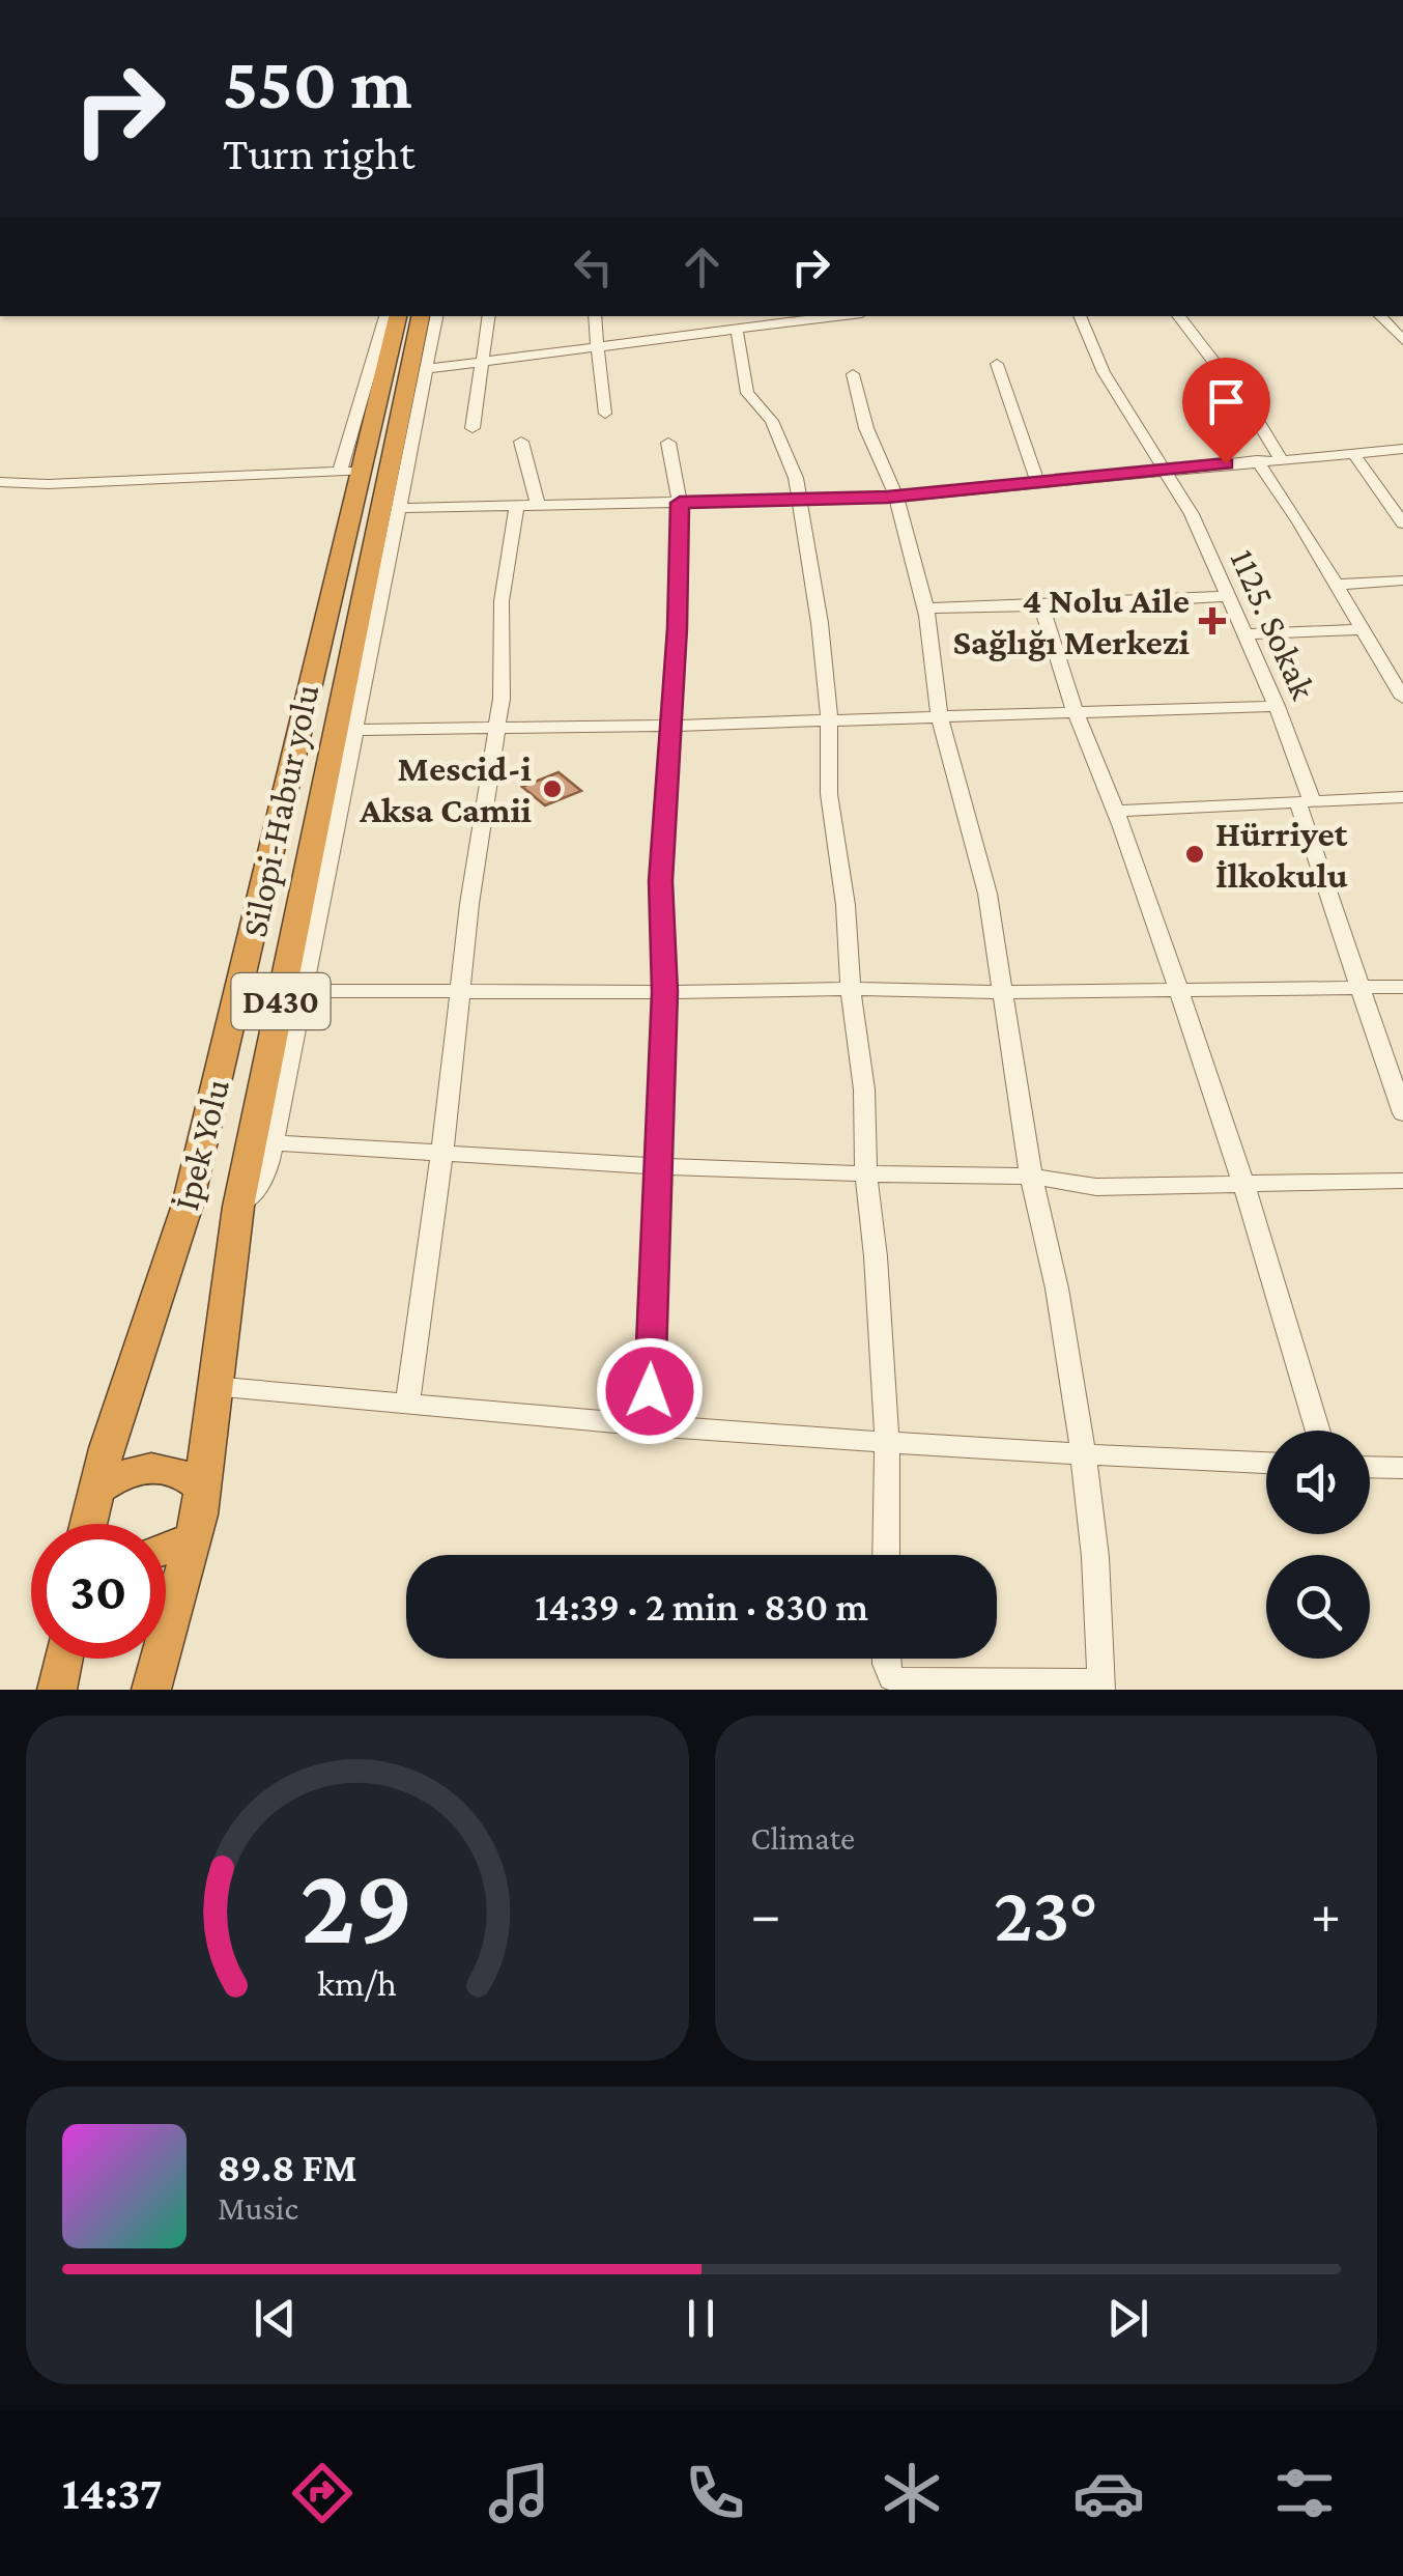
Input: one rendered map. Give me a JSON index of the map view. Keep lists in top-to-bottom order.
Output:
{
  "streets": {
    "highway": ["Silopi-Habur yolu", "D430", "İpek Yolu"],
    "street": ["1125. Sokak"]
  },
  "places": {
    "health": ["4 Nolu Aile Sağlığı Merkezi"],
    "other": ["Mescid-i Aksa Camii", "Hürriyet İlkokulu"]
  },
  "page": {
    "turn": ["550 m", "Turn right"],
    "limit": "30",
    "trip": "14:39 · 2 min · 830 m",
    "tile": "Climate",
    "heat": ["−", "23°", "+"],
    "song": ["89.8 FM", "Music"],
    "tabs": "14:37",
    "gauge": ["29", "km/h"]
  }
}
